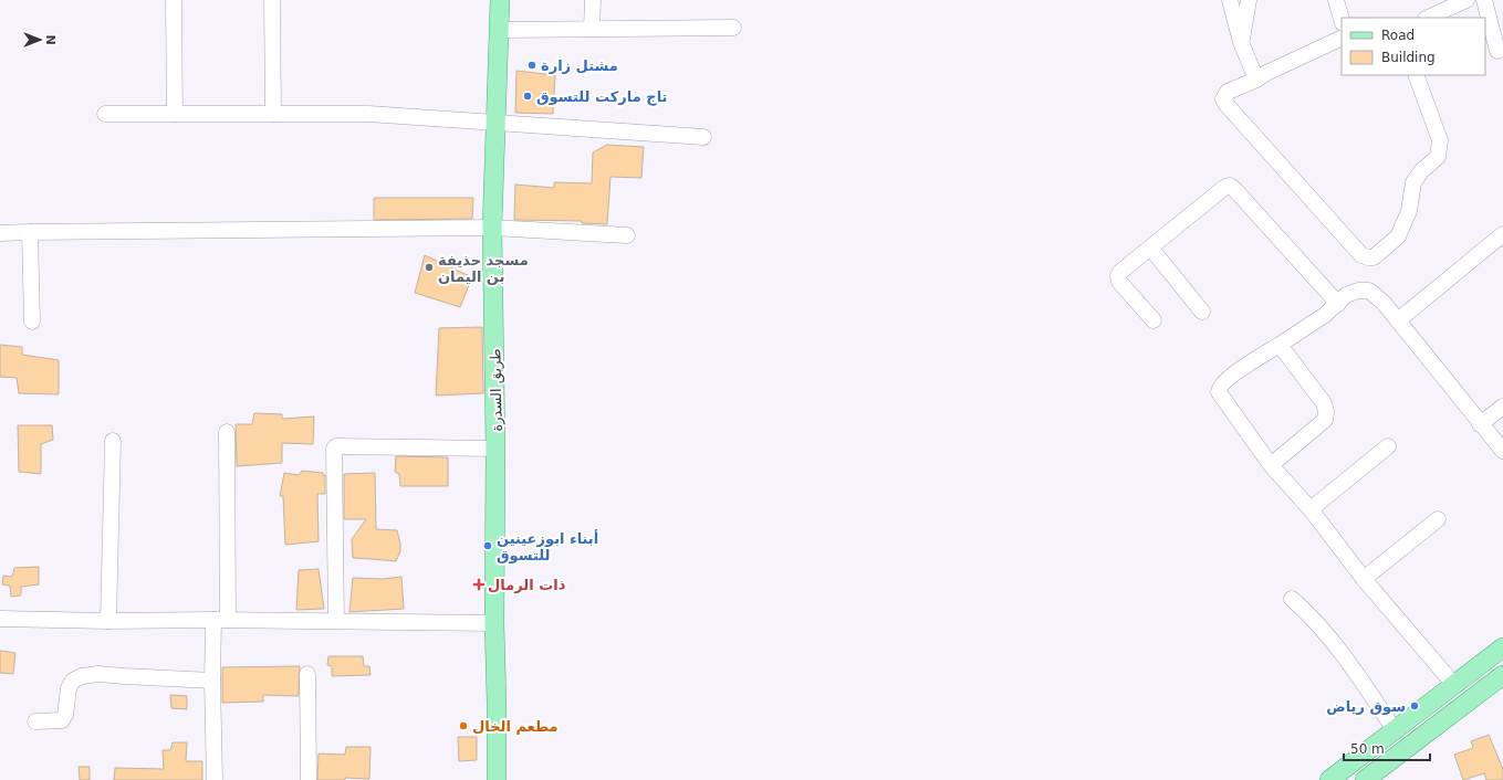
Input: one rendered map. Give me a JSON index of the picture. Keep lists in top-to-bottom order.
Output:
{
  "streets": {
    "main road": ["طريق السدرة"]
  },
  "places": {
    "other": [
      "مشتل زارة",
      "تاج ماركت للتسوق",
      "مسجد حذيفة بن اليمان",
      "أبناء ابوزعينين للتسوق",
      "سوق رياض",
      "مطعم الخال"
    ],
    "health": ["ذات الرمال"]
  },
  "legend": ["Road", "Building"],
  "scale_bar": "50 m",
  "north": "right"
}
